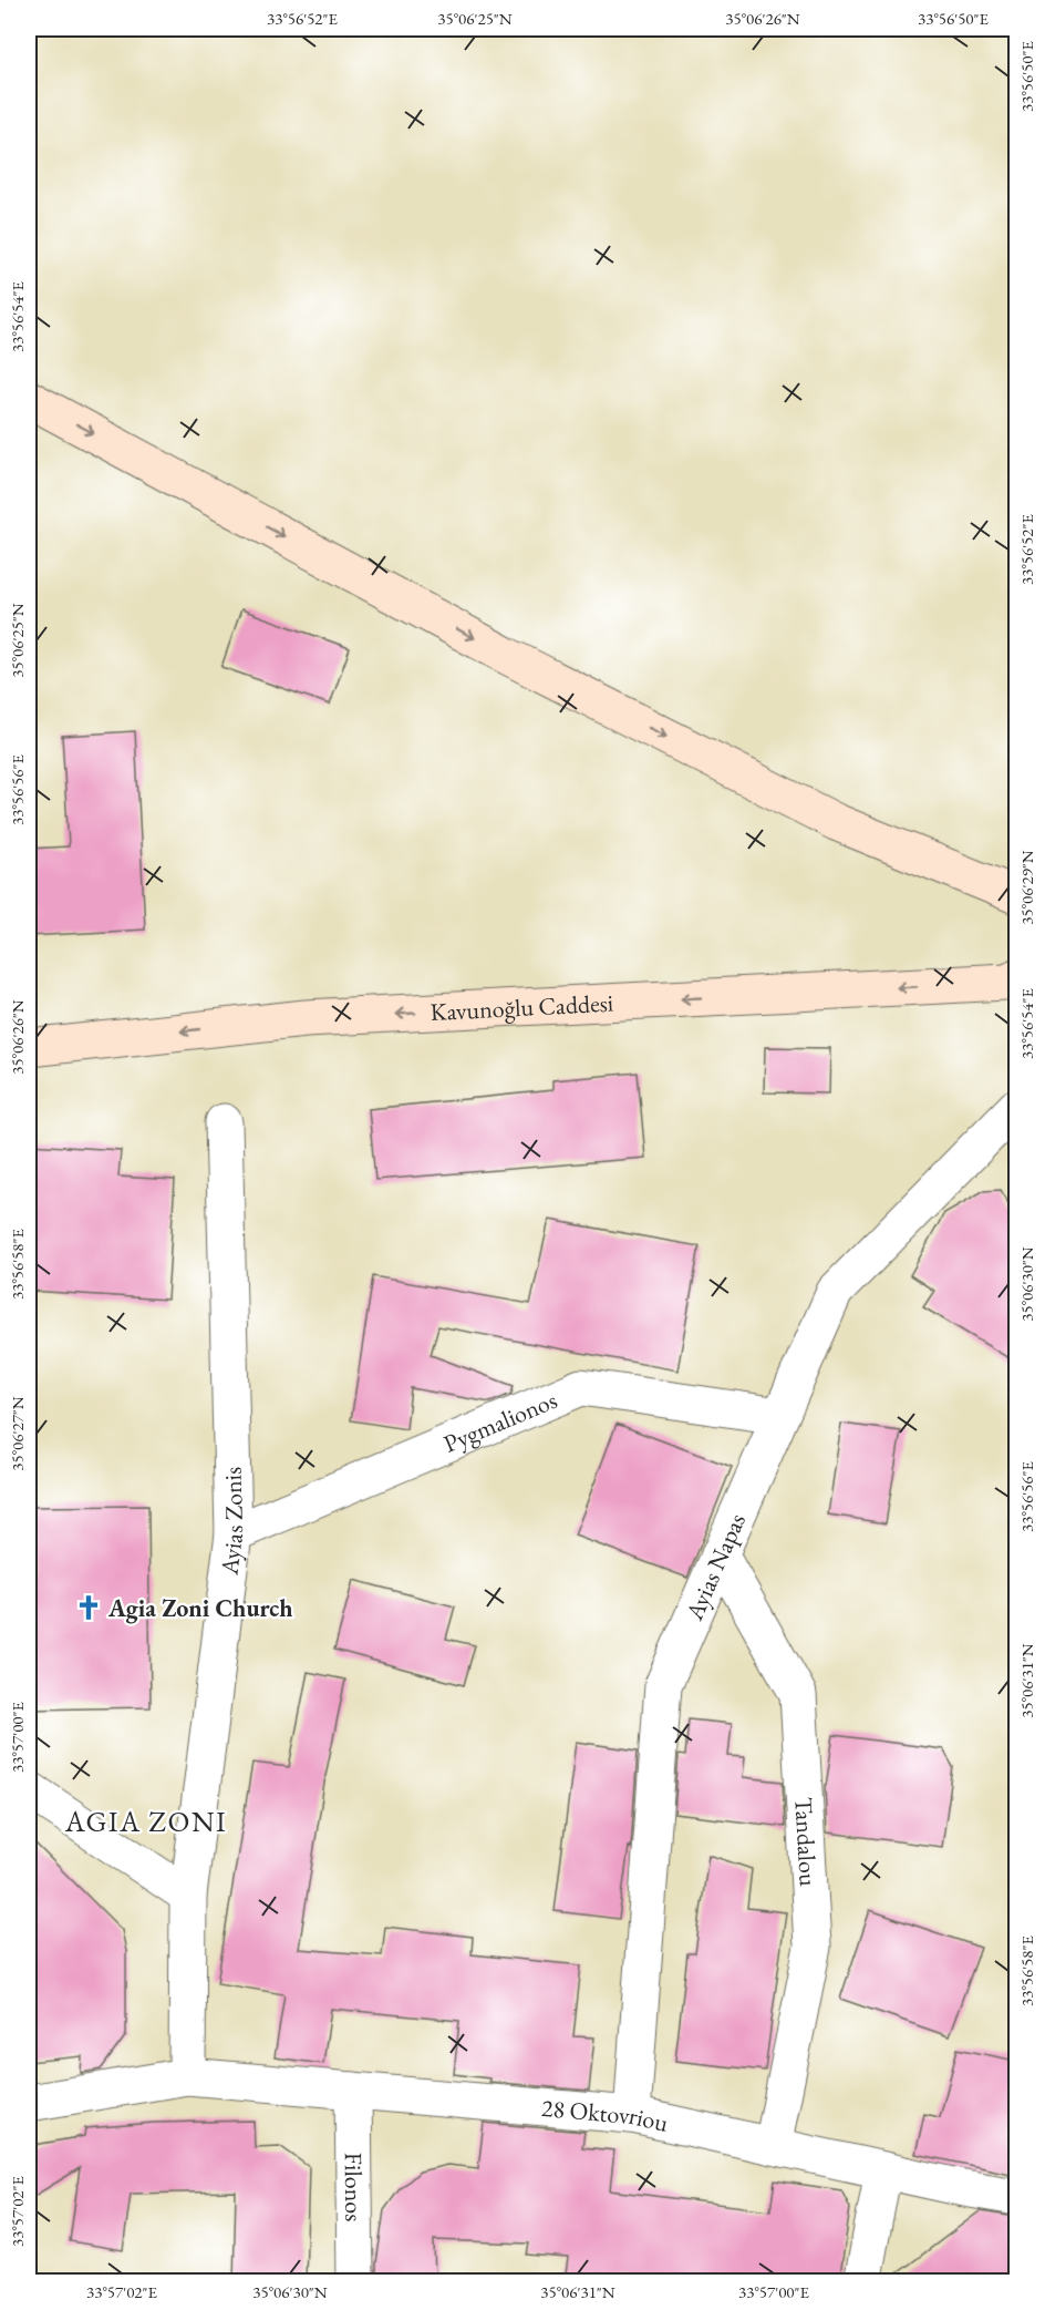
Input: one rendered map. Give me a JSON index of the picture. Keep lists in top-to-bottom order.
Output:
{
  "streets": {
    "main road": ["Kavunoğlu Caddesi"],
    "street": [
      "Pygmalionos",
      "Ayias Zonis",
      "Ayias Napas",
      "Tandalou",
      "28 Oktovriou",
      "Filonos"
    ]
  },
  "crossings": [
    ["Pygmalionos", "Ayias Zonis"],
    ["Pygmalionos", "Ayias Napas"],
    ["Ayias Zonis", "28 Oktovriou"],
    ["Ayias Napas", "Tandalou"],
    ["Ayias Napas", "28 Oktovriou"],
    ["Tandalou", "28 Oktovriou"],
    ["28 Oktovriou", "Filonos"]
  ],
  "one_way": ["Kavunoğlu Caddesi"],
  "districts": ["AGIA ZONI"],
  "places": {
    "church": ["Agia Zoni Church"]
  },
  "coordinates": [
    "33°56'52\"E",
    "35°06'25\"N",
    "35°06'26\"N",
    "33°56'50\"E",
    "33°56'54\"E",
    "33°56'56\"E",
    "35°06'29\"N",
    "33°56'58\"E",
    "35°06'30\"N",
    "35°06'27\"N",
    "35°06'31\"N",
    "33°57'00\"E",
    "33°57'02\"E"
  ]
}
